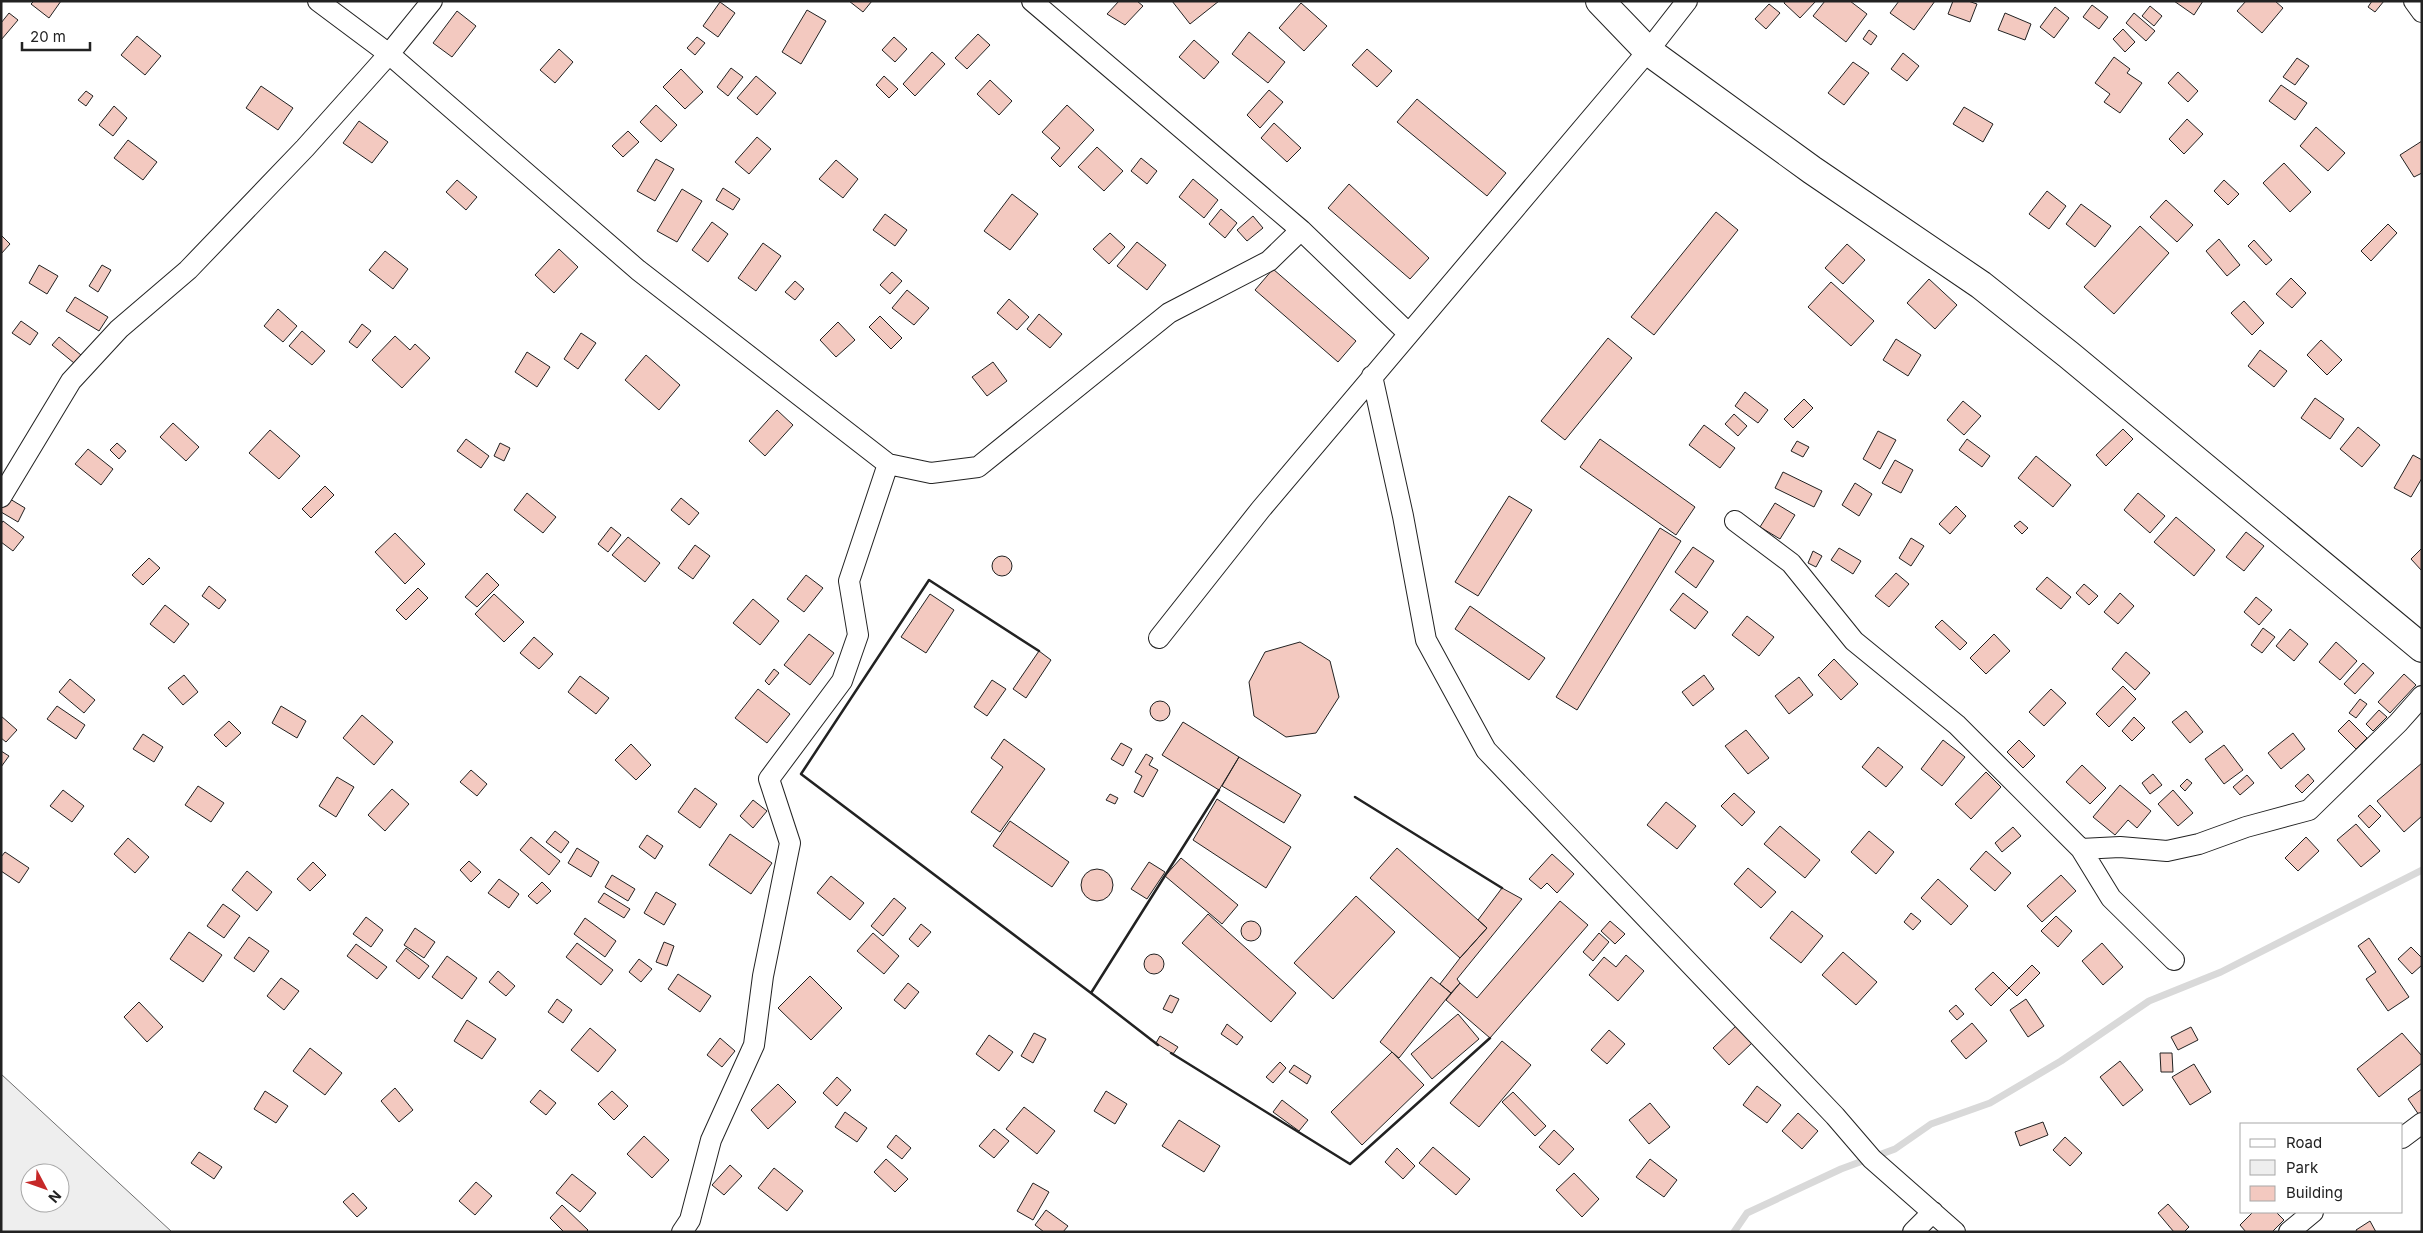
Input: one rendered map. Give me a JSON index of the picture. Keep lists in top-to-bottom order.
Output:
{
  "legend": ["Road", "Park", "Building"],
  "scale_bar": "20 m",
  "north": "bottom right"
}
